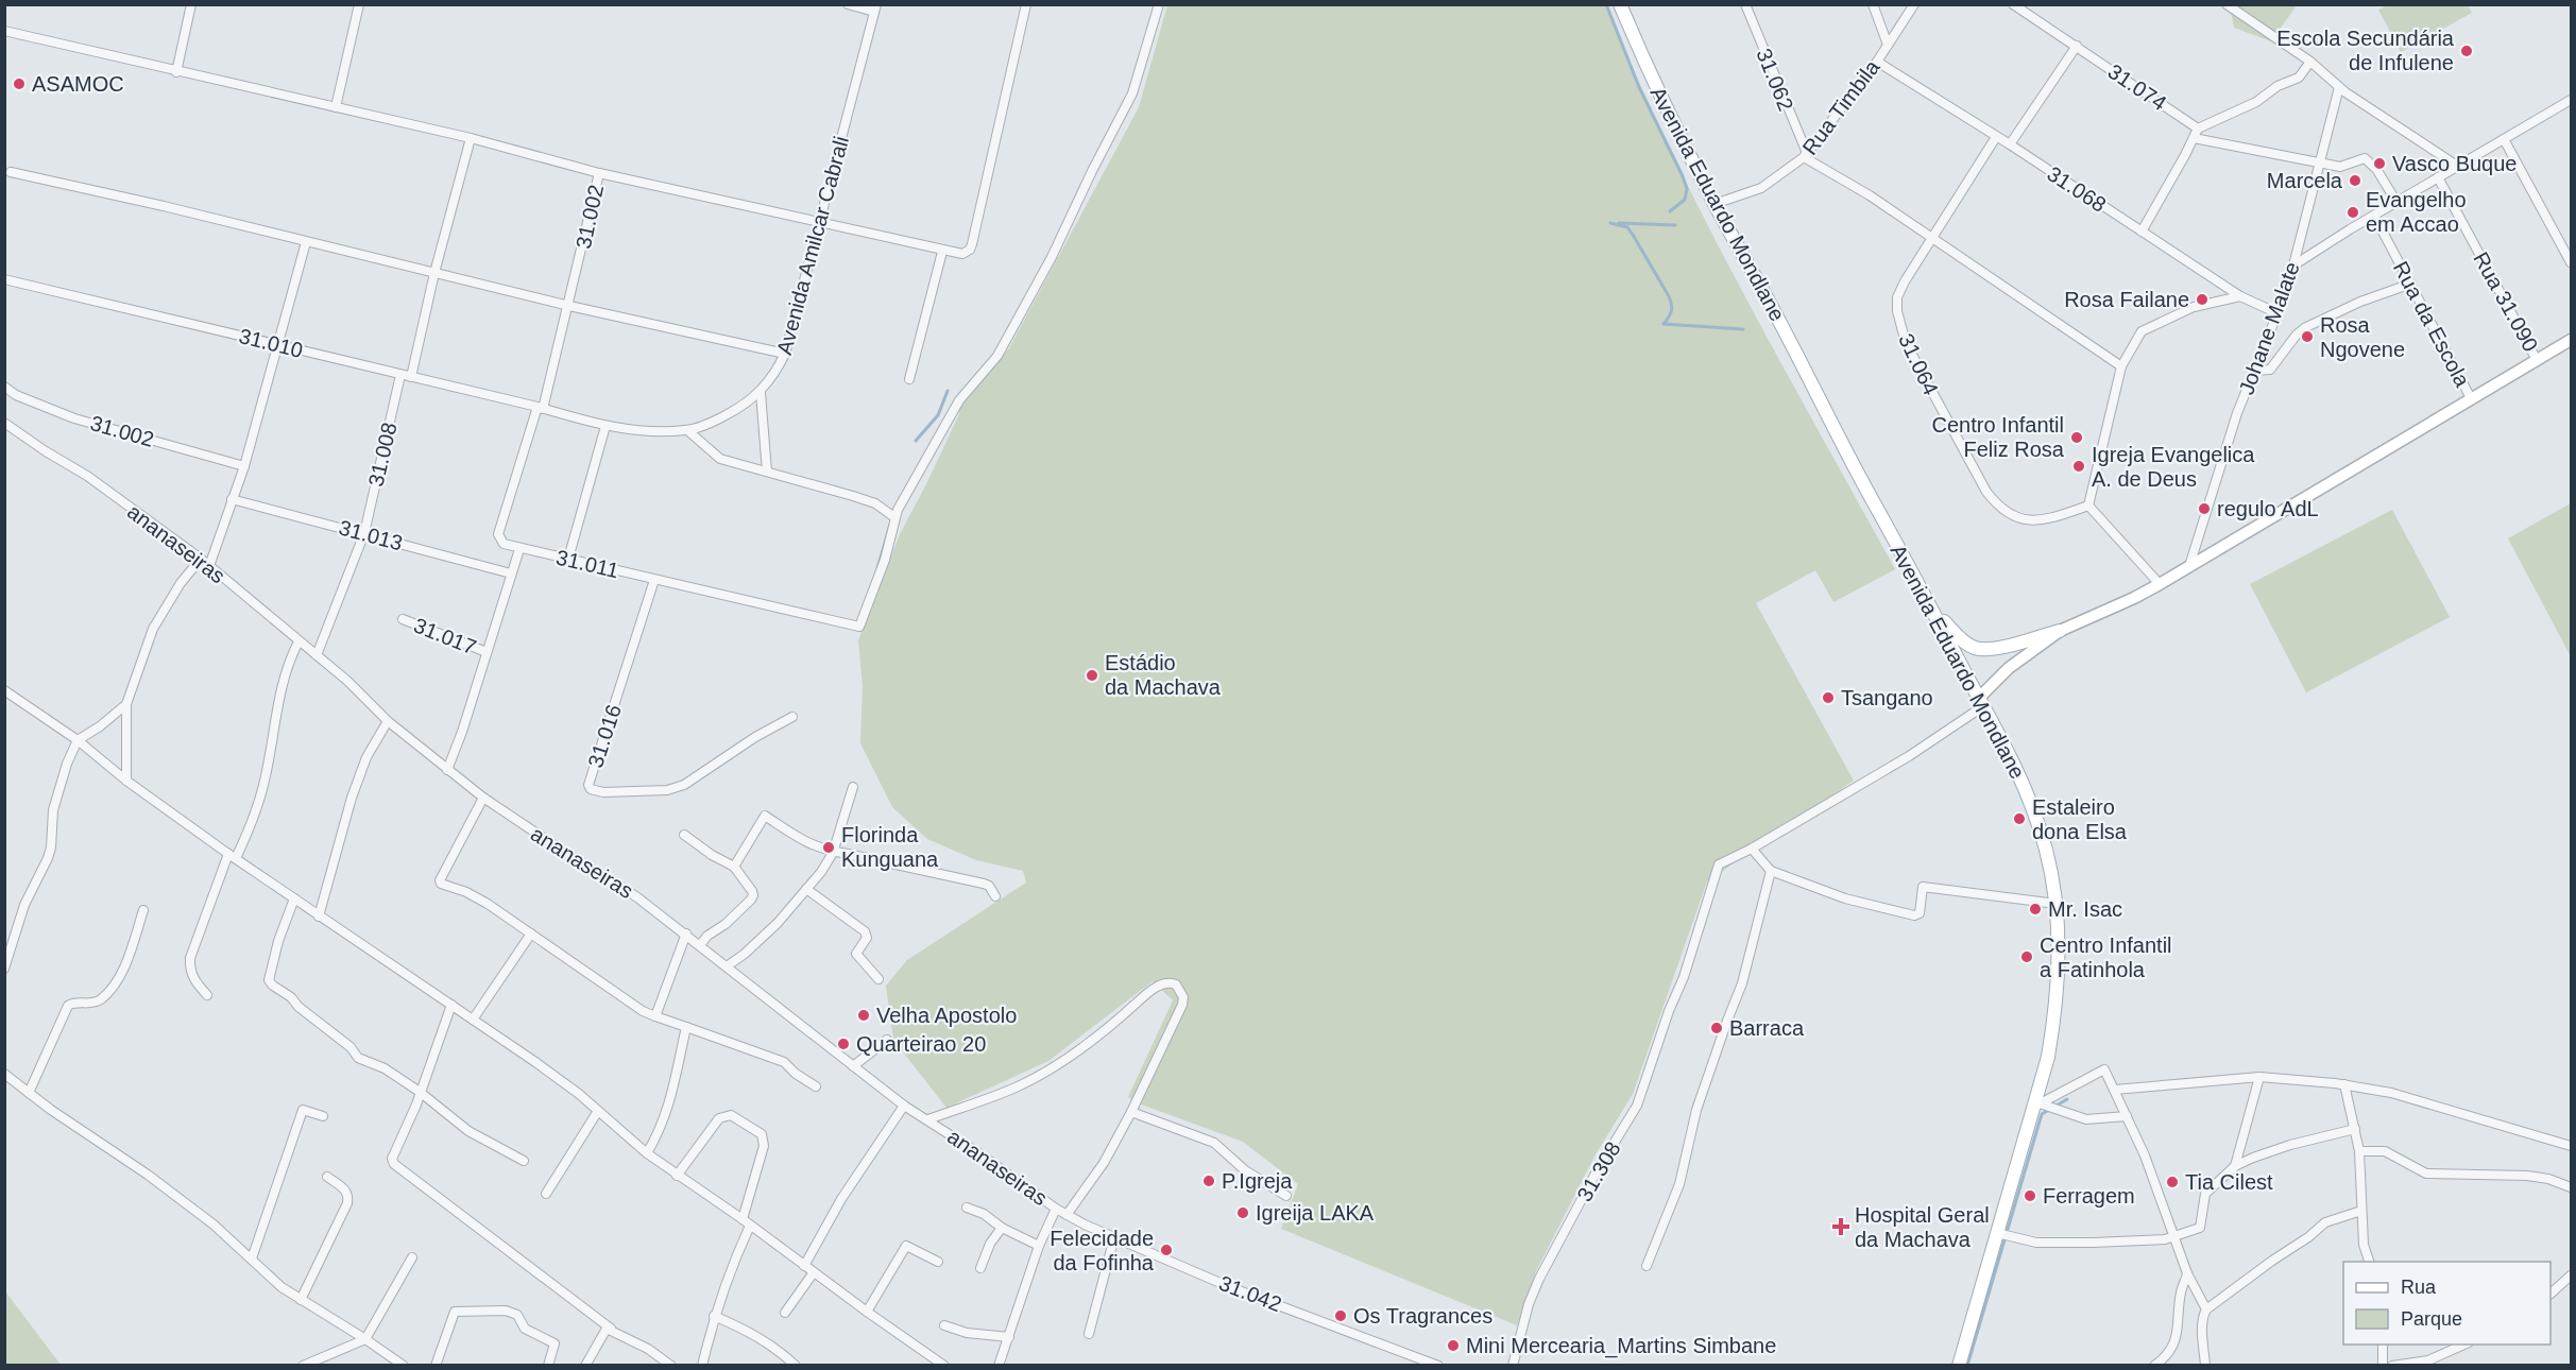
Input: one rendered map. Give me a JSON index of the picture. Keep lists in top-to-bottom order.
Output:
{
  "streets": {
    "main road": ["Avenida Eduardo Mondlane"],
    "street": [
      "31.062",
      "31.074",
      "Rua Timbila",
      "31.068",
      "31.002",
      "Avenida Amilcar Cabrali",
      "Rua 31.090",
      "Rua da Escola",
      "Johane Malate",
      "31.010",
      "31.064",
      "31.008",
      "31.013",
      "ananaseiras",
      "31.011",
      "31.017",
      "31.016",
      "31.308",
      "31.042"
    ]
  },
  "crossings": [
    ["31.062", "Rua Timbila"],
    ["Rua Timbila", "31.068"],
    ["Rua Timbila", "Avenida Eduardo Mondlane"],
    ["31.068", "Johane Malate"],
    ["31.068", "31.064"],
    ["Avenida Eduardo Mondlane", "31.308"],
    ["31.002", "31.010"],
    ["31.002", "31.011"],
    ["Avenida Amilcar Cabrali", "31.010"],
    ["31.010", "31.008"],
    ["31.008", "31.013"],
    ["31.008", "ananaseiras"],
    ["ananaseiras", "31.042"],
    ["31.011", "31.016"]
  ],
  "places": {
    "other": [
      "Escola Secundária de Infulene",
      "ASAMOC",
      "Vasco Buque",
      "Marcela",
      "Evangelho em Accao",
      "Rosa Failane",
      "Rosa Ngovene",
      "Centro Infantil Feliz Rosa",
      "Igreja Evangelica A. de Deus",
      "regulo AdL",
      "Estádio da Machava",
      "Tsangano",
      "Estaleiro dona Elsa",
      "Florinda Kunguana",
      "Mr. Isac",
      "Centro Infantil a Fatinhola",
      "Velha Apostolo",
      "Barraca",
      "Quarteirao 20",
      "P.Igreja",
      "Tia Cilest",
      "Ferragem",
      "Igreija LAKA",
      "Felecidade da Fofinha",
      "Os Tragrances",
      "Mini Mercearia_Martins Simbane"
    ],
    "health": ["Hospital Geral da Machava"]
  },
  "legend": ["Rua", "Parque"]
}
